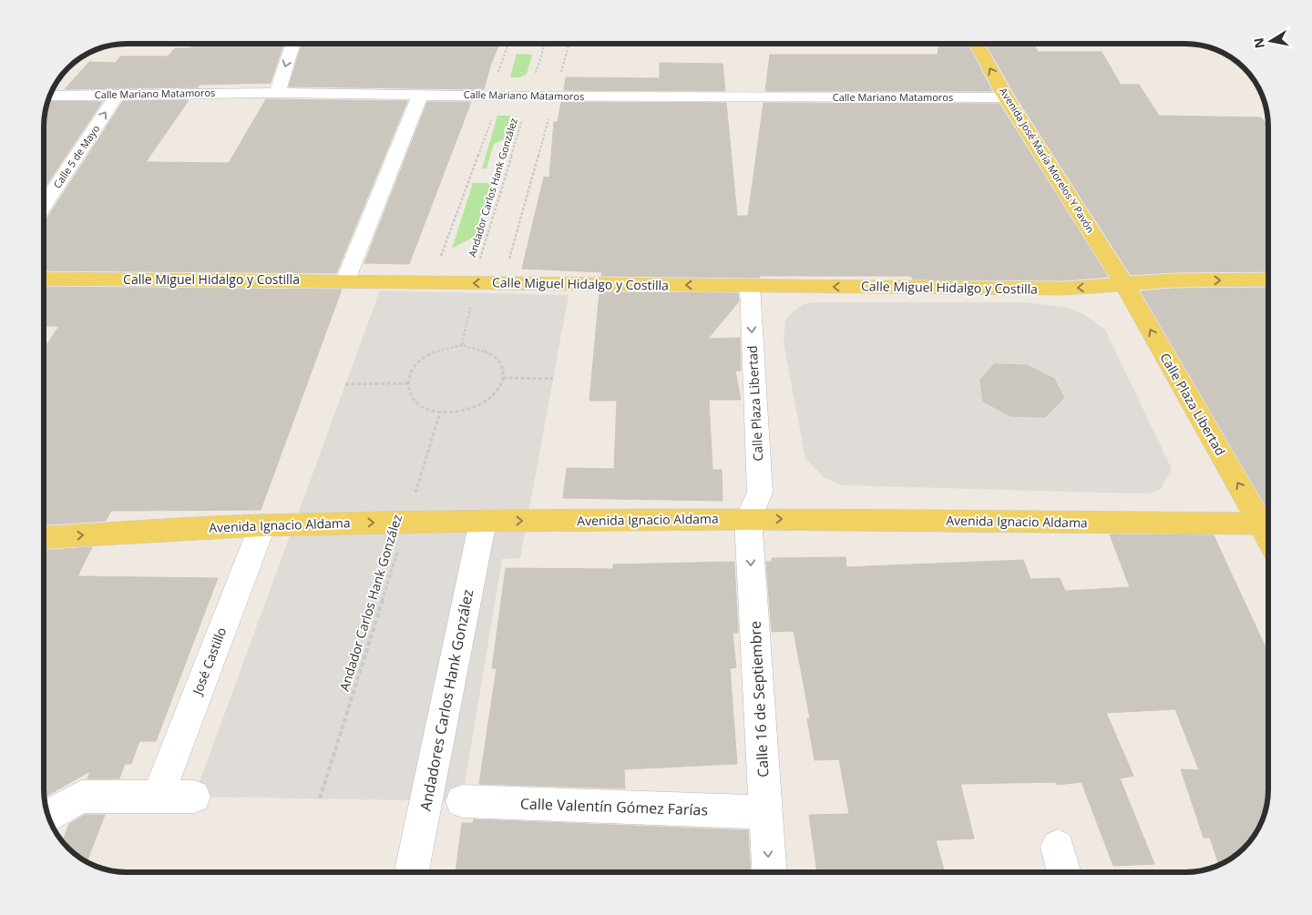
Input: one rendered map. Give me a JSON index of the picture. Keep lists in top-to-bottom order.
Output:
{
  "streets": {
    "main road": [
      "Avenida José María Morelos Y Pavón",
      "Calle Miguel Hidalgo y Costilla",
      "Calle Plaza Libertad",
      "Avenida Ignacio Aldama"
    ],
    "street": [
      "Calle Mariano Matamoros",
      "Calle 5 de Mayo",
      "José Castillo",
      "Calle 16 de Septiembre",
      "Andadores Carlos Hank González",
      "Calle Valentín Gómez Farías"
    ],
    "path": ["Andador Carlos Hank González"]
  },
  "crossings": [
    ["Calle Mariano Matamoros", "Calle 5 de Mayo"],
    ["Calle Mariano Matamoros", "Avenida José María Morelos Y Pavón"],
    ["Calle Mariano Matamoros", "Andador Carlos Hank González"],
    ["Avenida José María Morelos Y Pavón", "Calle Miguel Hidalgo y Costilla"],
    ["Avenida José María Morelos Y Pavón", "Calle Plaza Libertad"],
    ["Andador Carlos Hank González", "Calle Miguel Hidalgo y Costilla"],
    ["Andador Carlos Hank González", "Avenida Ignacio Aldama"],
    ["Calle Miguel Hidalgo y Costilla", "Calle Plaza Libertad"],
    ["Calle Plaza Libertad", "Avenida Ignacio Aldama"],
    ["Calle Plaza Libertad", "Calle 16 de Septiembre"],
    ["Avenida Ignacio Aldama", "José Castillo"],
    ["Avenida Ignacio Aldama", "Calle 16 de Septiembre"],
    ["Avenida Ignacio Aldama", "Andadores Carlos Hank González"],
    ["Calle 16 de Septiembre", "Calle Valentín Gómez Farías"]
  ],
  "one_way": ["Calle 5 de Mayo", "Avenida Ignacio Aldama", "Calle 16 de Septiembre"],
  "north": "left"
}
